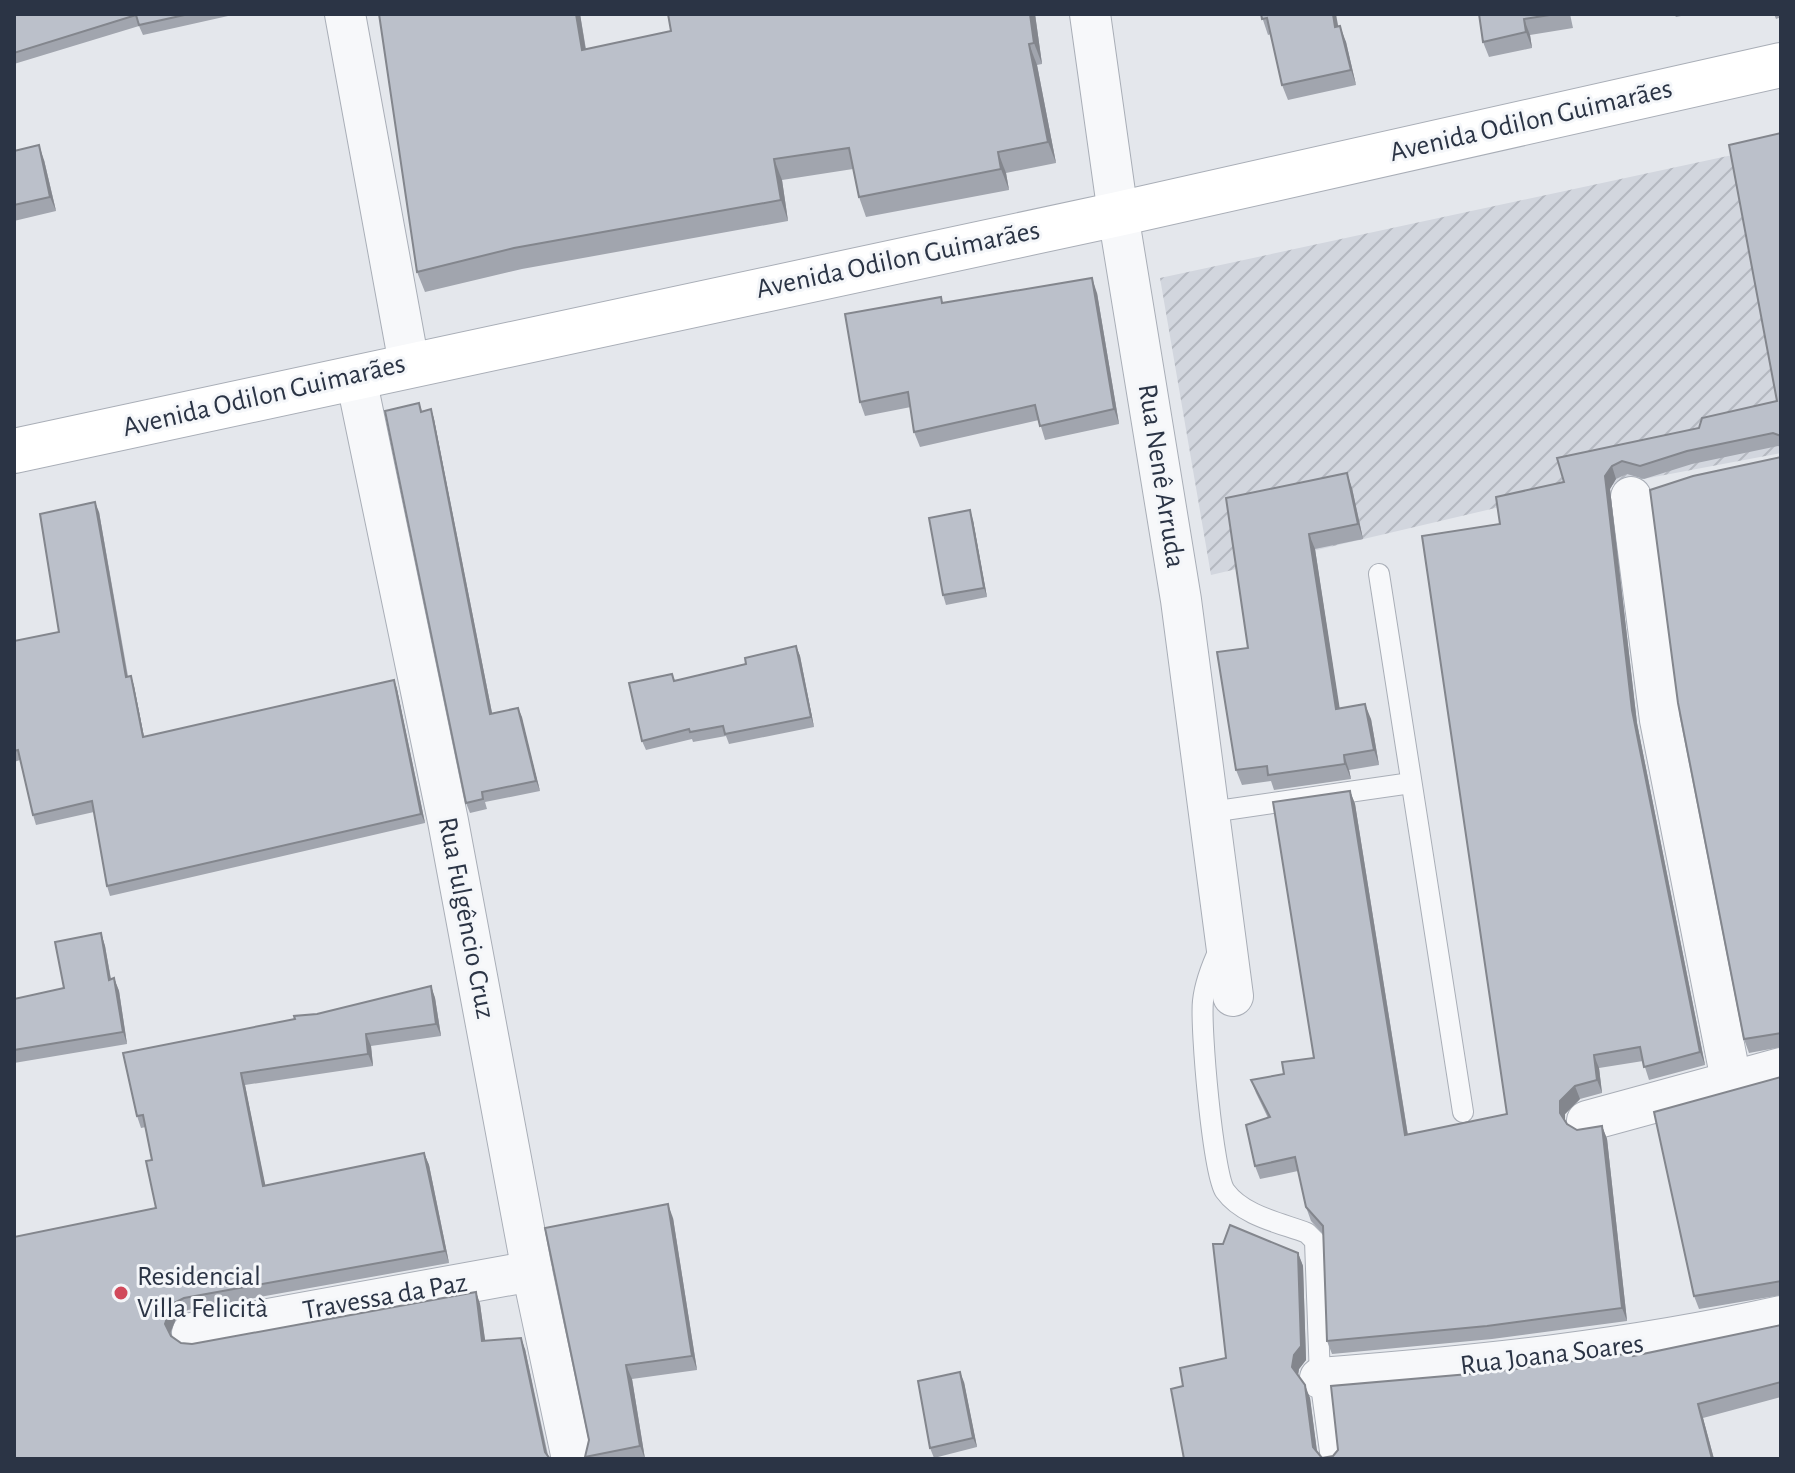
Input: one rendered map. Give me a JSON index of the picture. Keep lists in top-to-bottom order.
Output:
{
  "streets": {
    "street": [
      "Avenida Odilon Guimarães",
      "Rua Nenê Arruda",
      "Rua Fulgêncio Cruz",
      "Travessa da Paz",
      "Rua Joana Soares"
    ]
  },
  "crossings": [
    ["Avenida Odilon Guimarães", "Rua Nenê Arruda"],
    ["Avenida Odilon Guimarães", "Rua Fulgêncio Cruz"],
    ["Rua Fulgêncio Cruz", "Travessa da Paz"]
  ],
  "places": ["Residencial Villa Felicità"]
}
